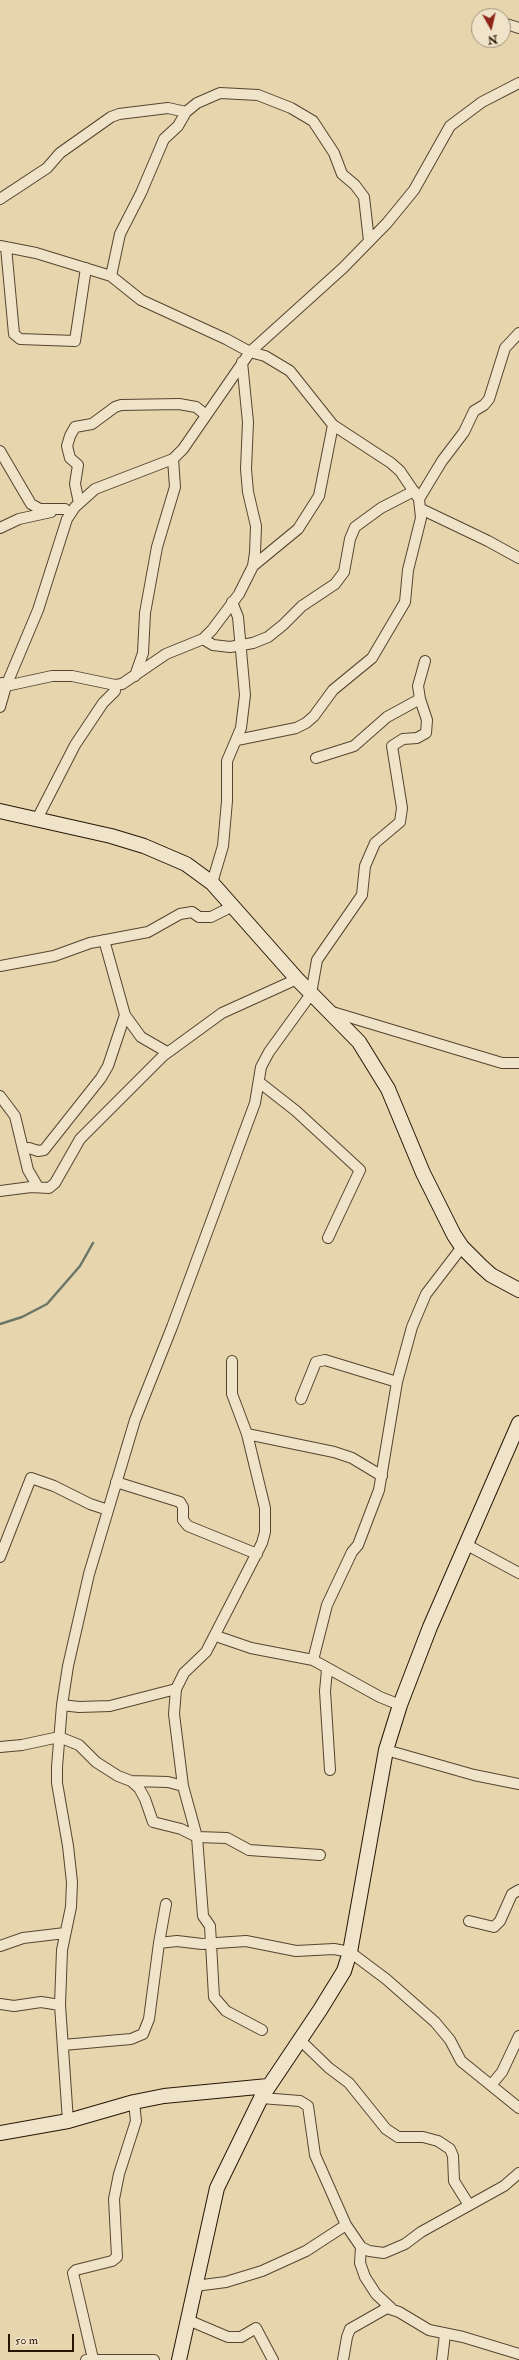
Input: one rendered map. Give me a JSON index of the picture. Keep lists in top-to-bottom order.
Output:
{
  "scale_bar": "50 m",
  "north": "bottom"
}
